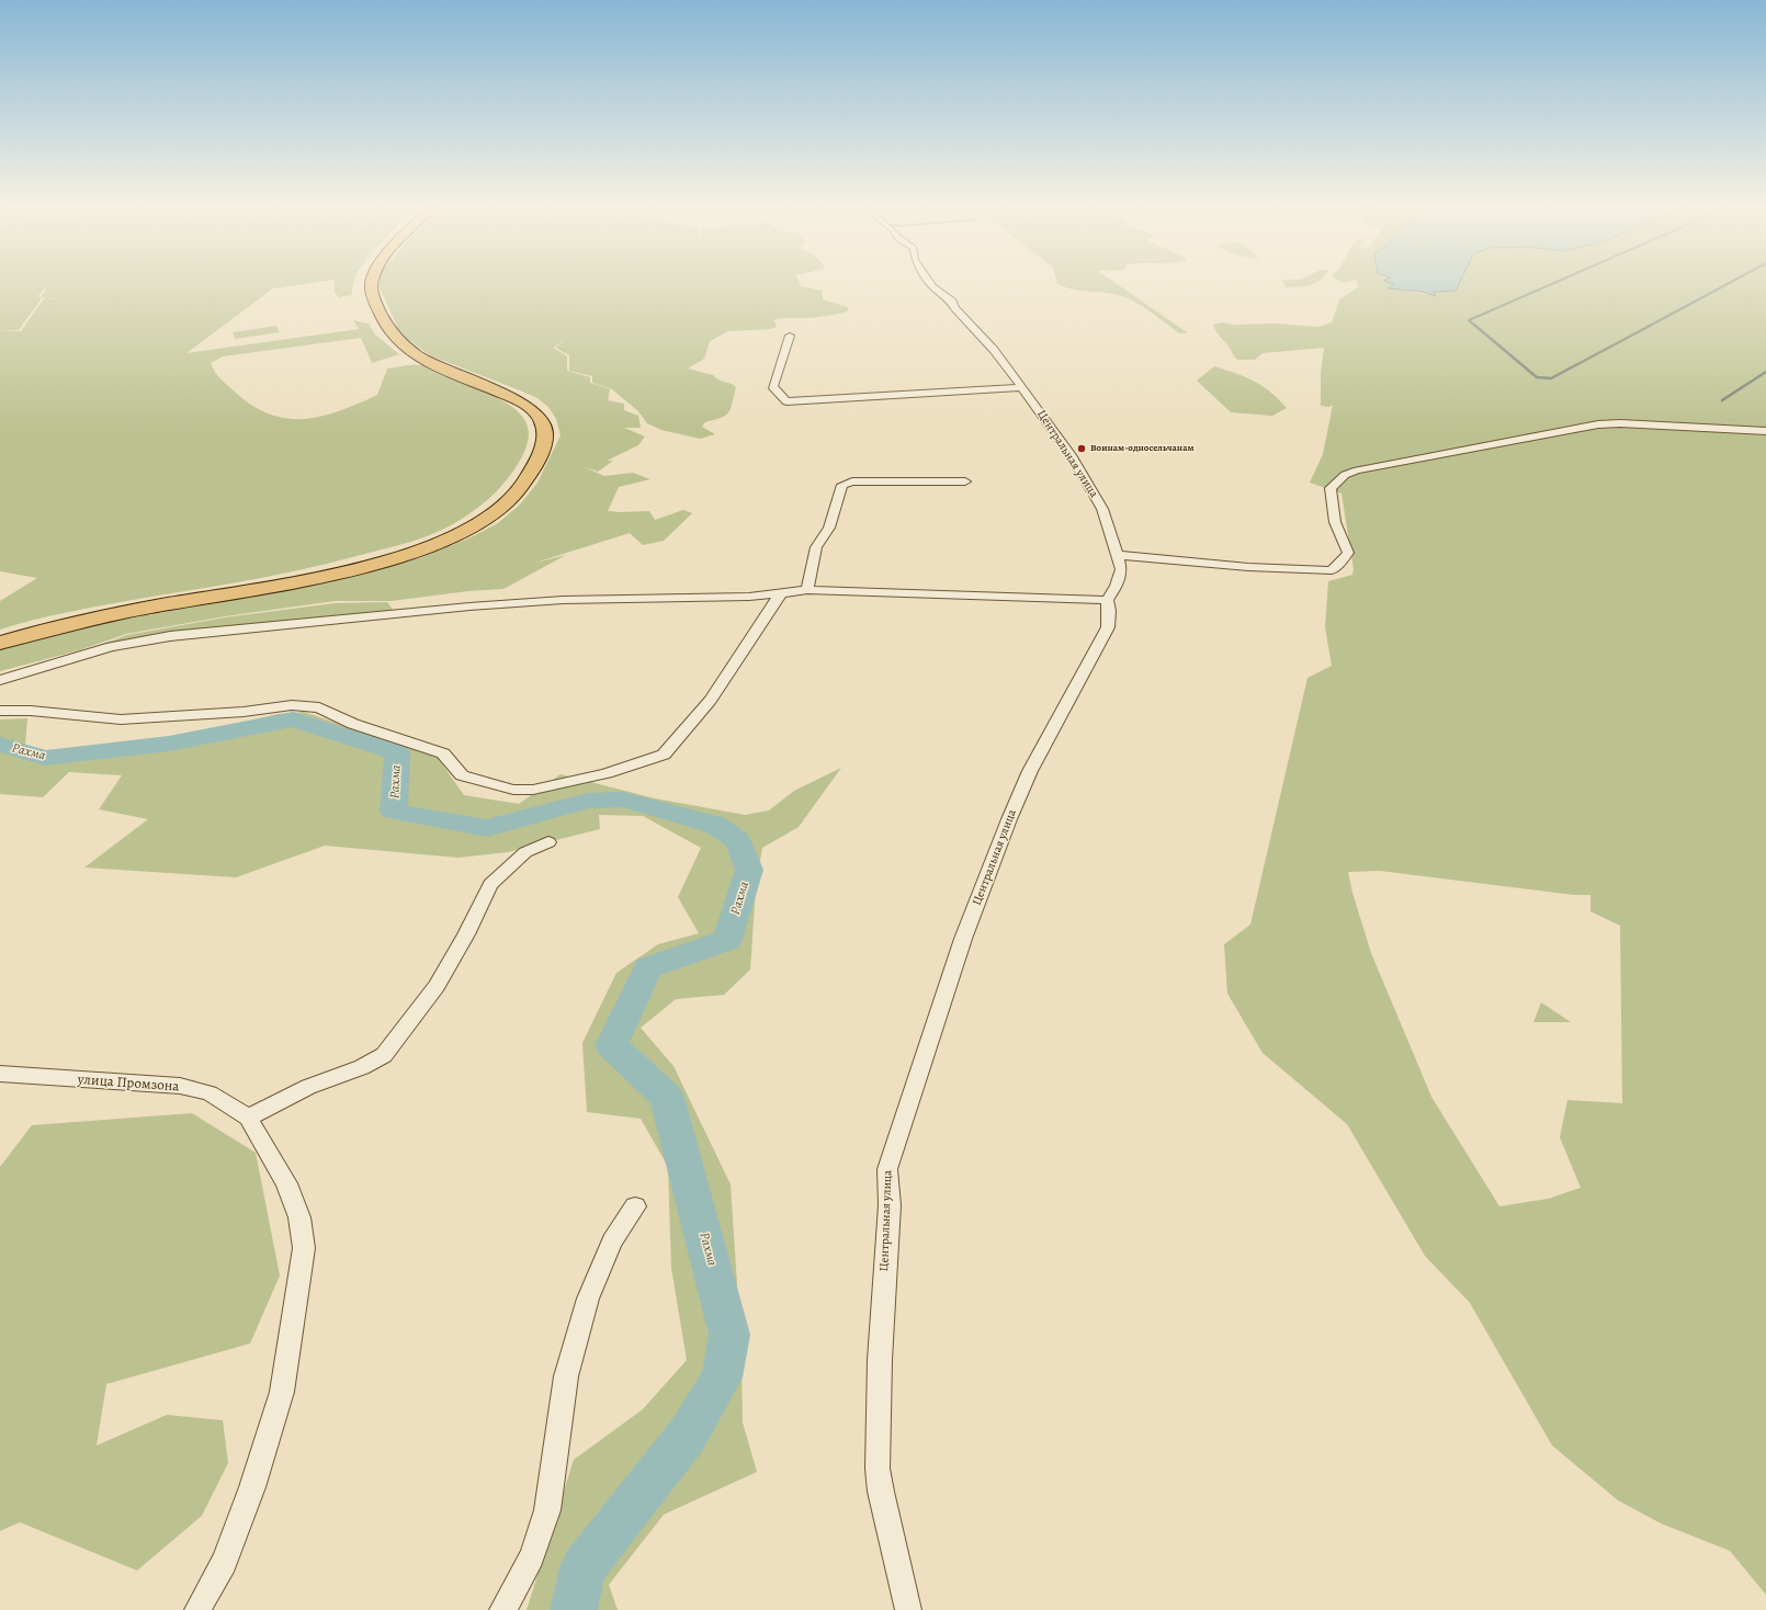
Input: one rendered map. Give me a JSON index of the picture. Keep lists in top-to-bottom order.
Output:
{
  "streets": {
    "street": ["Центральная улица", "улица Промзона"]
  },
  "water": ["Рахма"],
  "places": ["Воинам-односельчанам"]
}
